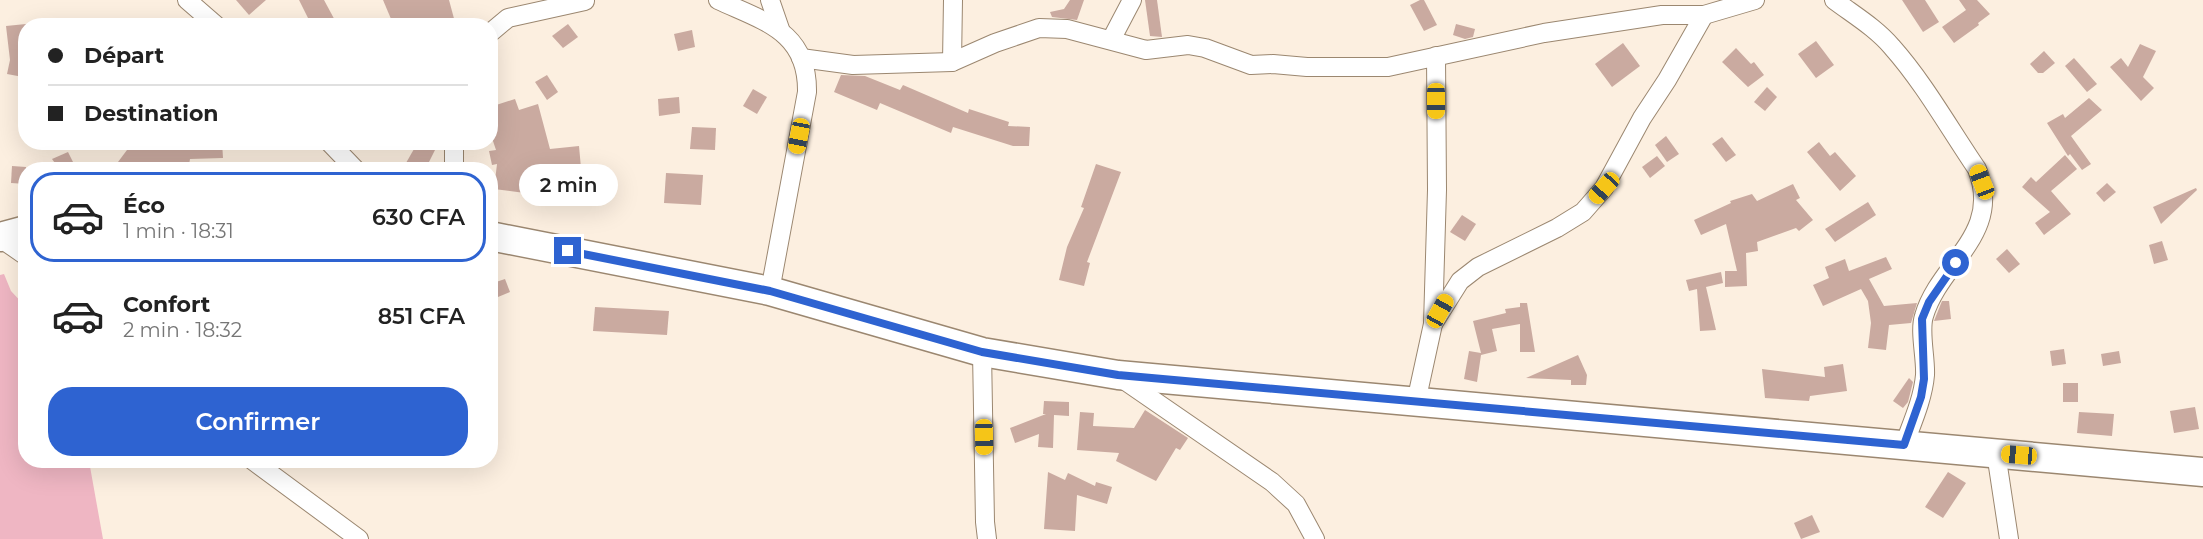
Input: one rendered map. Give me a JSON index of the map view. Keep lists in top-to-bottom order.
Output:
{
  "page": {
    "banner": ["Départ", "Destination"],
    "bubble": "2 min",
    "list": [
      {
        "name": "Éco",
        "note": "1 min · 18:31",
        "value": "630 CFA"
      },
      {
        "name": "Confort",
        "note": "2 min · 18:32",
        "value": "851 CFA"
      }
    ],
    "buttons": "Confirmer"
  }
}
